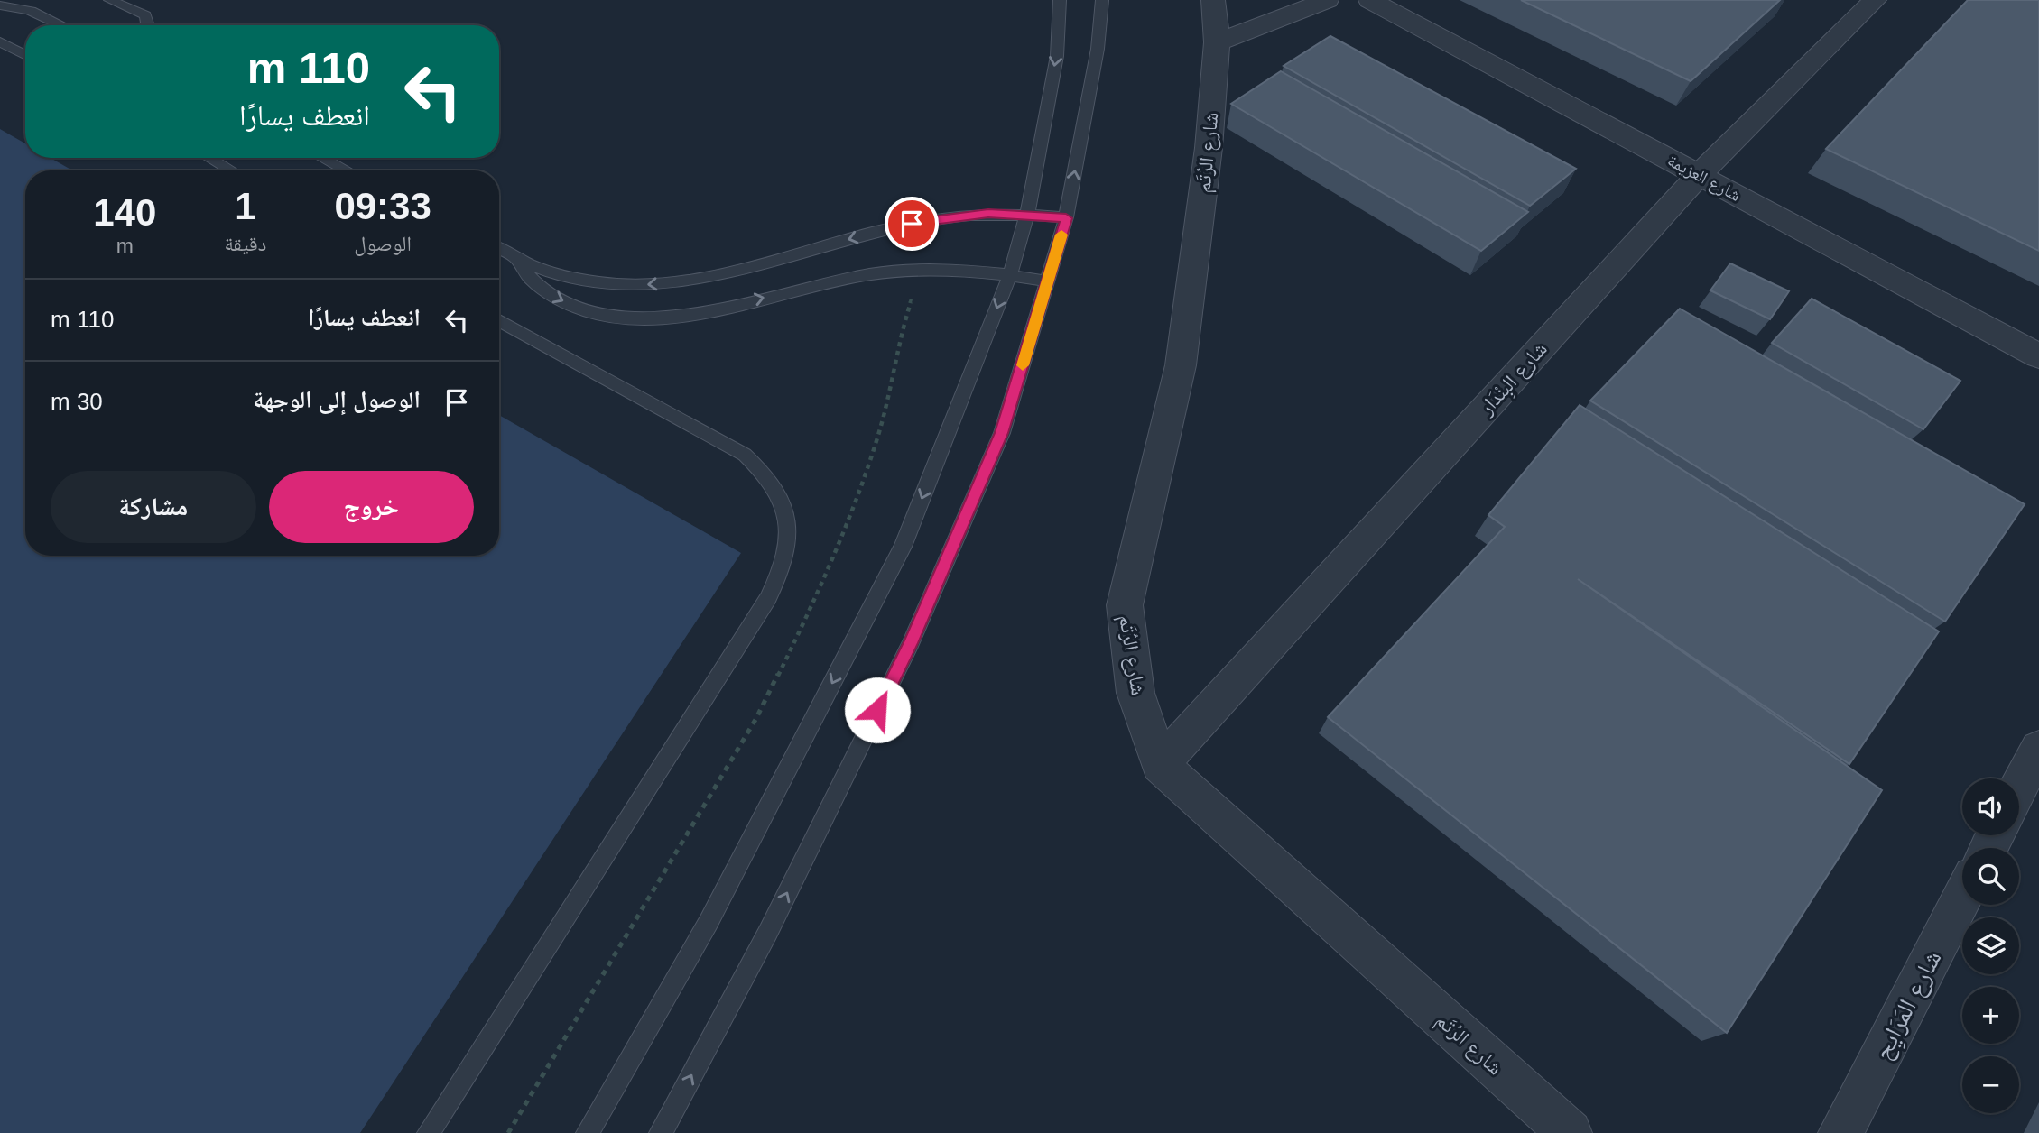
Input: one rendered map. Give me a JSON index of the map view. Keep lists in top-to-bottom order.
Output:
{
  "streets": {
    "street": [
      "شارع الرُتَم",
      "شارع العزيمة",
      "شارع البِنْدَار",
      "شارع المَرَايِح"
    ]
  },
  "crossings": [
    ["شارع الرُتَم", "شارع البِنْدَار"],
    ["شارع العزيمة", "شارع البِنْدَار"]
  ],
  "page": {
    "turn": ["110 m", "انعطف يسارًا"],
    "eta": [
      "09:33",
      "الوصول",
      "1",
      "دقيقة",
      "140",
      "m"
    ],
    "list": [
      {
        "name": "انعطف يسارًا",
        "value": "110 m"
      },
      {
        "name": "الوصول إلى الوجهة",
        "value": "30 m"
      }
    ],
    "buttons": ["خروج", "مشاركة"],
    "map_buttons": ["+", "−"]
  }
}
